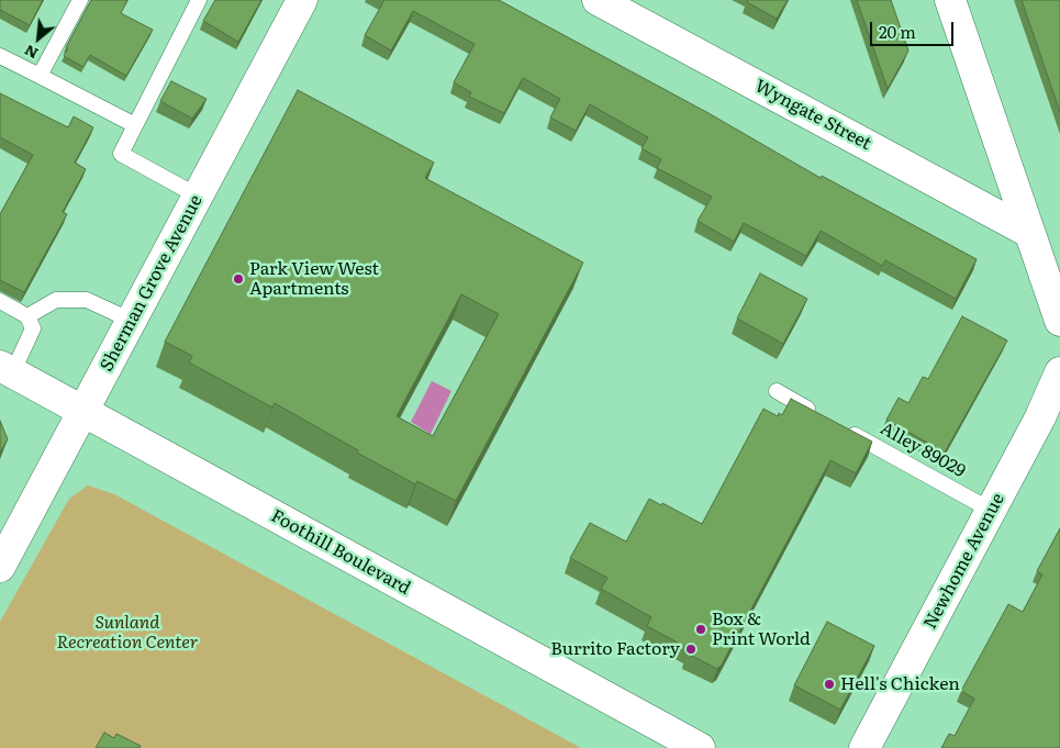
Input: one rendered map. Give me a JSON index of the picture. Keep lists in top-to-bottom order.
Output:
{
  "streets": {
    "street": [
      "Wyngate Street",
      "Sherman Grove Avenue",
      "Foothill Boulevard",
      "Newhome Avenue"
    ],
    "lane": ["Alley 89029"]
  },
  "crossings": [
    ["Sherman Grove Avenue", "Foothill Boulevard"],
    ["Alley 89029", "Newhome Avenue"]
  ],
  "parks": ["Sunland Recreation Center"],
  "places": [
    "Park View West Apartments",
    "Box & Print World",
    "Burrito Factory",
    "Hell's Chicken"
  ],
  "scale_bar": "20 m",
  "north": "bottom left"
}
